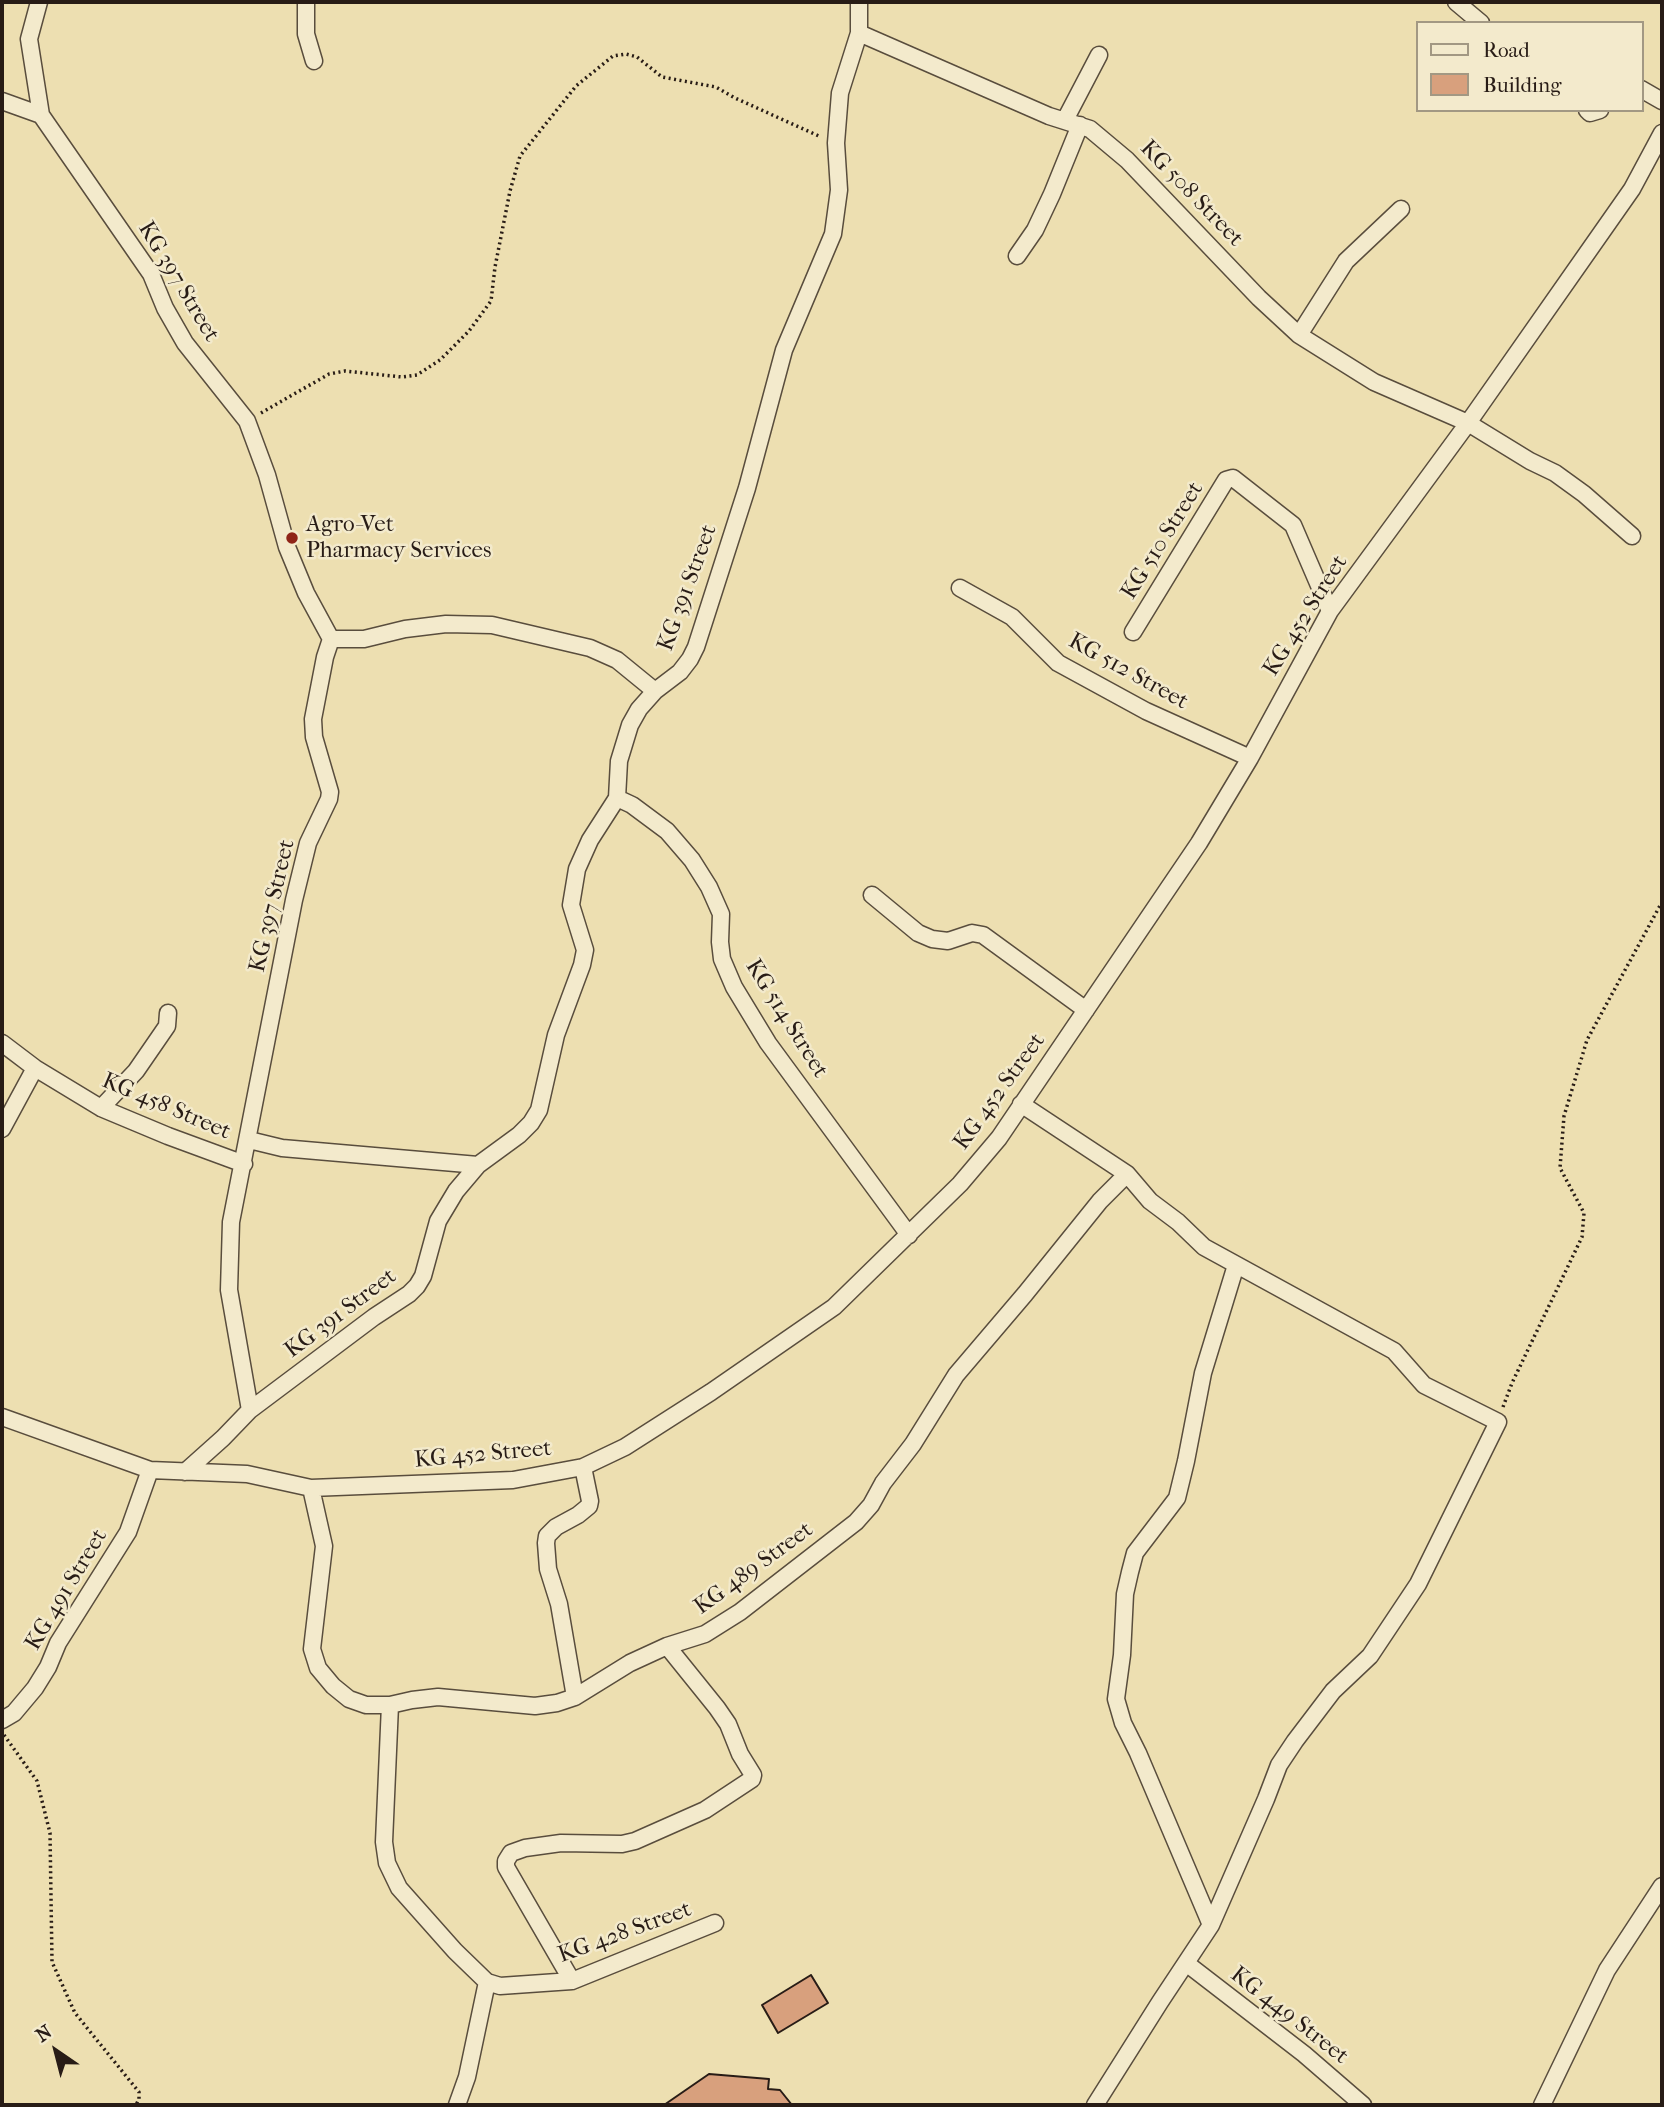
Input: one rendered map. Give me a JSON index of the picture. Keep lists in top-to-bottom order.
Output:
{
  "streets": {
    "street": [
      "KG 508 Street",
      "KG 397 Street",
      "KG 510 Street",
      "KG 391 Street",
      "KG 452 Street",
      "KG 512 Street",
      "KG 514 Street",
      "KG 458 Street",
      "KG 489 Street",
      "KG 491 Street",
      "KG 428 Street",
      "KG 449 Street"
    ]
  },
  "crossings": [
    ["KG 508 Street", "KG 391 Street"],
    ["KG 508 Street", "KG 452 Street"],
    ["KG 397 Street", "KG 391 Street"],
    ["KG 397 Street", "KG 458 Street"],
    ["KG 510 Street", "KG 452 Street"],
    ["KG 391 Street", "KG 452 Street"],
    ["KG 391 Street", "KG 514 Street"],
    ["KG 452 Street", "KG 512 Street"],
    ["KG 452 Street", "KG 514 Street"],
    ["KG 452 Street", "KG 489 Street"],
    ["KG 452 Street", "KG 491 Street"]
  ],
  "places": ["Agro-Vet Pharmacy Services"],
  "legend": ["Road", "Building"],
  "north": "top left"
}
